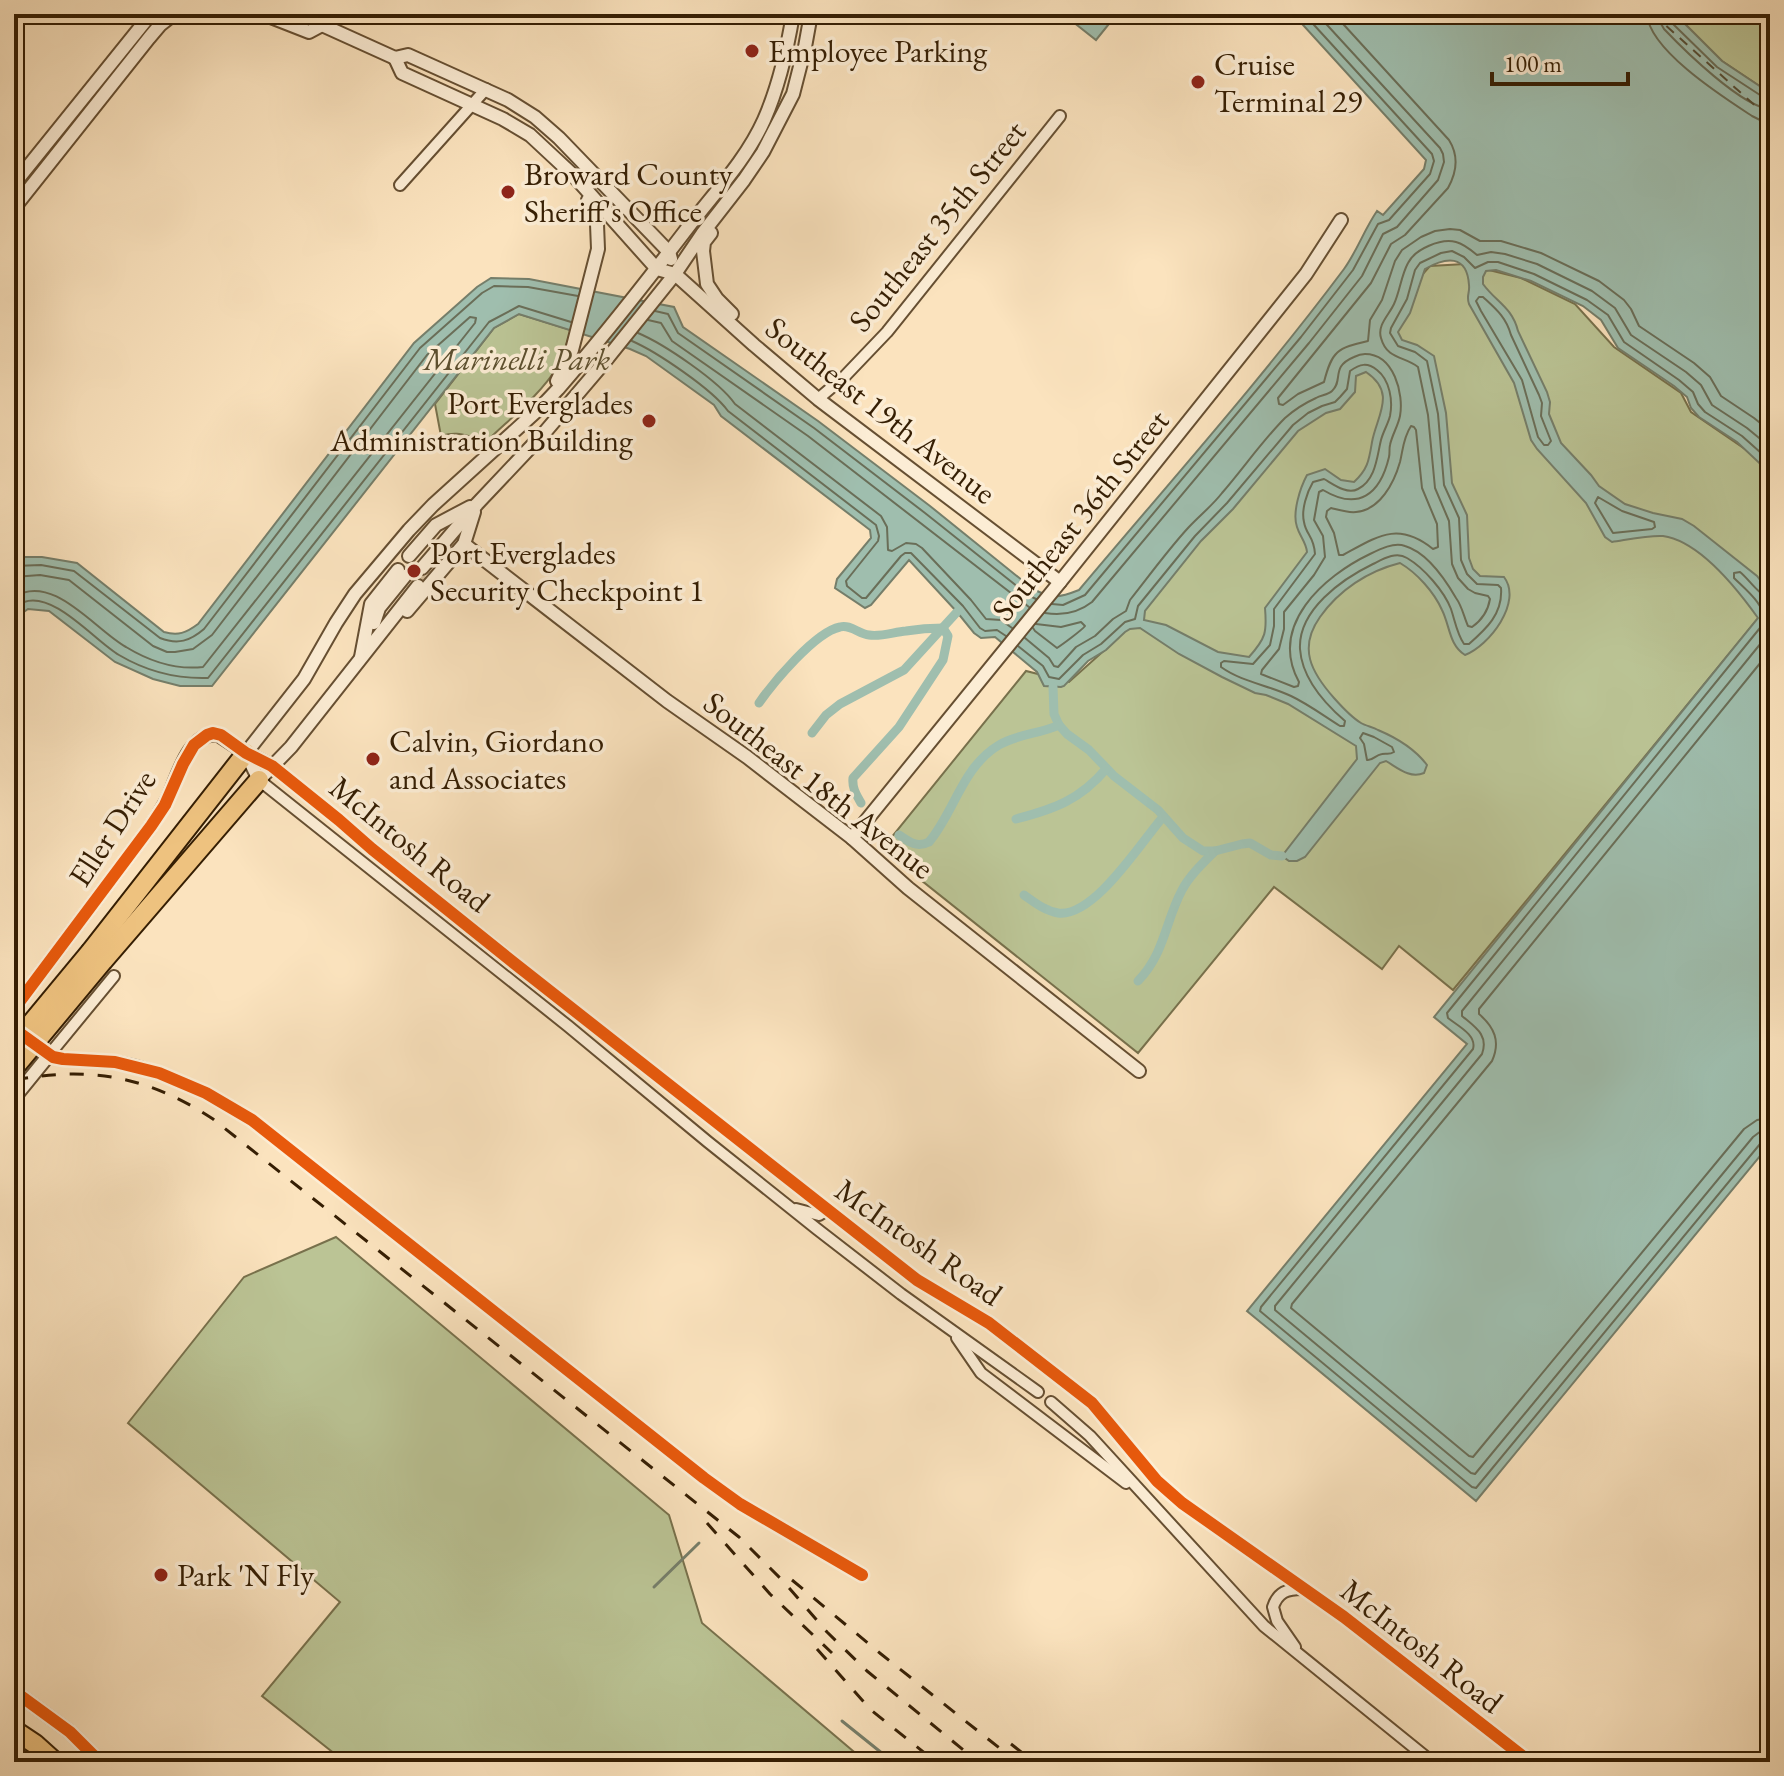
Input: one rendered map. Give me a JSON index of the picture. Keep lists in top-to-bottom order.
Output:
{
  "streets": {
    "street": [
      "Southeast 35th Street",
      "Southeast 19th Avenue",
      "Southeast 36th Street",
      "Southeast 18th Avenue",
      "Eller Drive",
      "McIntosh Road"
    ]
  },
  "crossings": [
    ["Southeast 35th Street", "Southeast 19th Avenue"],
    ["Southeast 19th Avenue", "Southeast 36th Street"],
    ["Southeast 36th Street", "Southeast 18th Avenue"]
  ],
  "parks": ["Marinelli Park"],
  "places": [
    "Employee Parking",
    "Cruise Terminal 29",
    "Broward County Sheriff's Office",
    "Port Everglades Administration Building",
    "Port Everglades Security Checkpoint 1",
    "Calvin, Giordano and Associates",
    "Park 'N Fly"
  ],
  "scale_bar": "100 m"
}
